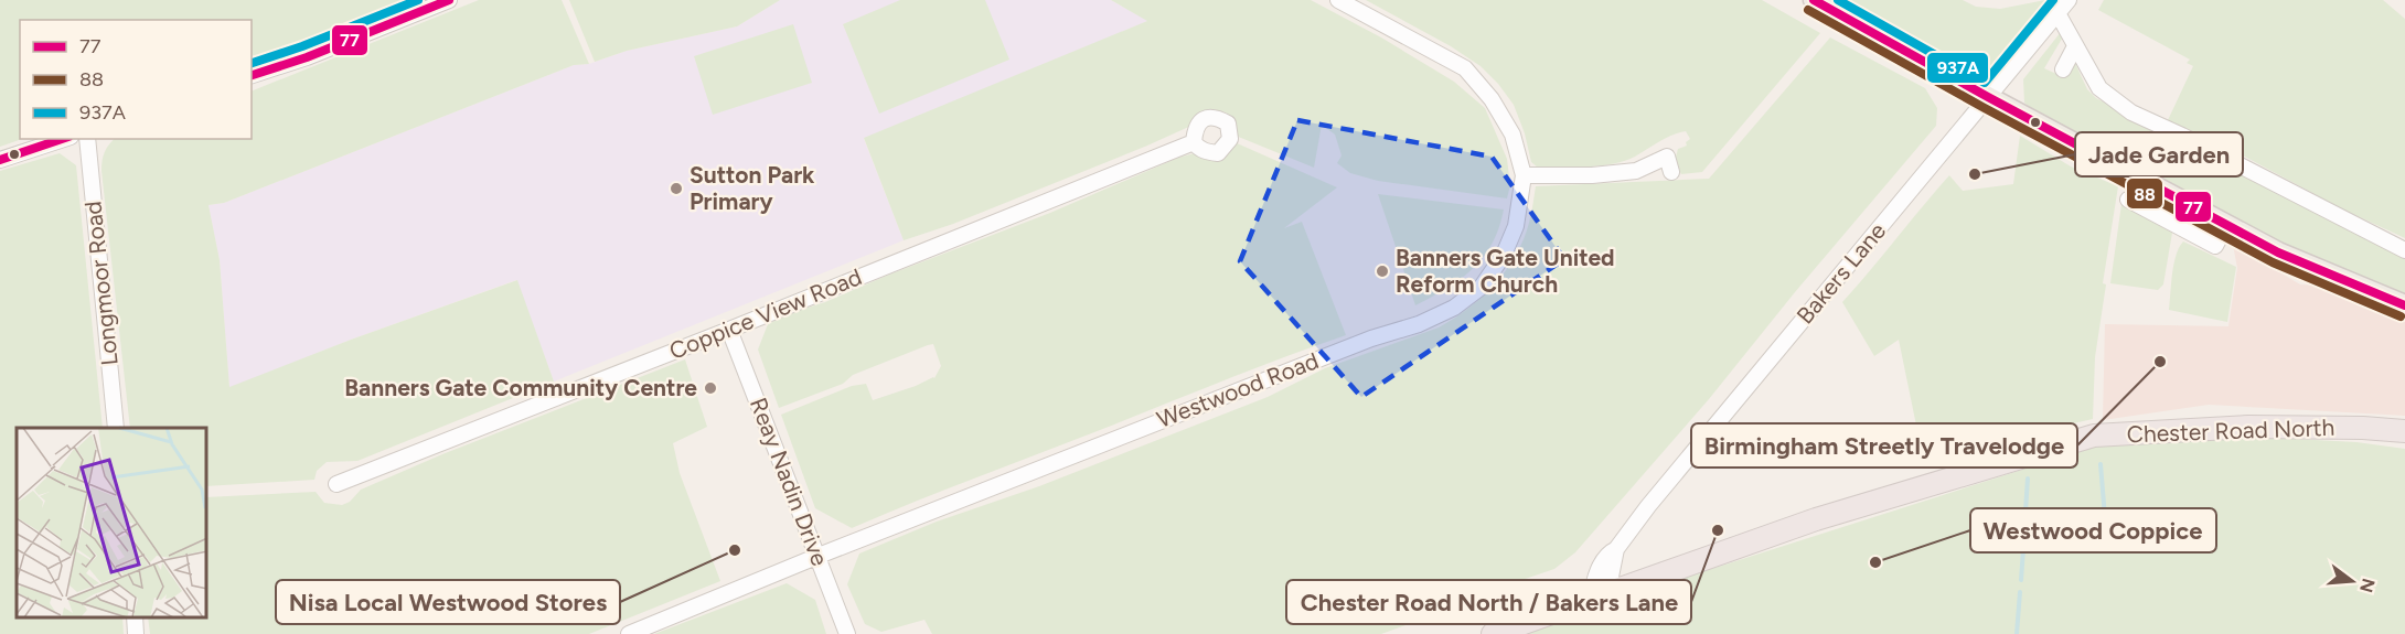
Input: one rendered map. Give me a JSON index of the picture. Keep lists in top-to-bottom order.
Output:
{
  "streets": {
    "highway": ["Chester Road North"],
    "street": [
      "Bakers Lane",
      "Longmoor Road",
      "Coppice View Road",
      "Westwood Road",
      "Reay Nadin Drive"
    ]
  },
  "crossings": [
    ["Bakers Lane", "Chester Road North"],
    ["Coppice View Road", "Reay Nadin Drive"],
    ["Westwood Road", "Reay Nadin Drive"]
  ],
  "places": [
    "Jade Garden",
    "Sutton Park Primary",
    "Banners Gate United Reform Church",
    "Birmingham Streetly Travelodge",
    "Banners Gate Community Centre",
    "Chester Road North / Bakers Lane",
    "Nisa Local Westwood Stores",
    "Westwood Coppice"
  ],
  "lines": ["transit line 77", "transit line 937A", "transit line 88"],
  "legend": ["77", "88", "937A"],
  "north": "right"
}
